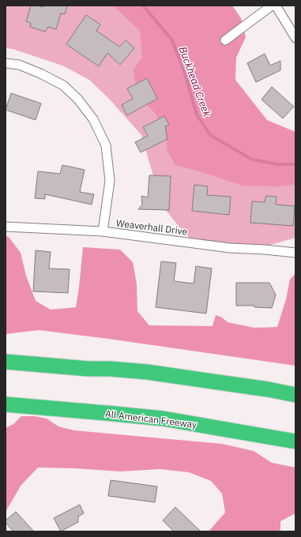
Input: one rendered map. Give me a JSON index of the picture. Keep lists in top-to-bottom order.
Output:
{
  "streets": {
    "highway": ["All American Freeway"],
    "street": ["Weaverhall Drive"]
  },
  "water": ["Buckhead Creek"]
}
